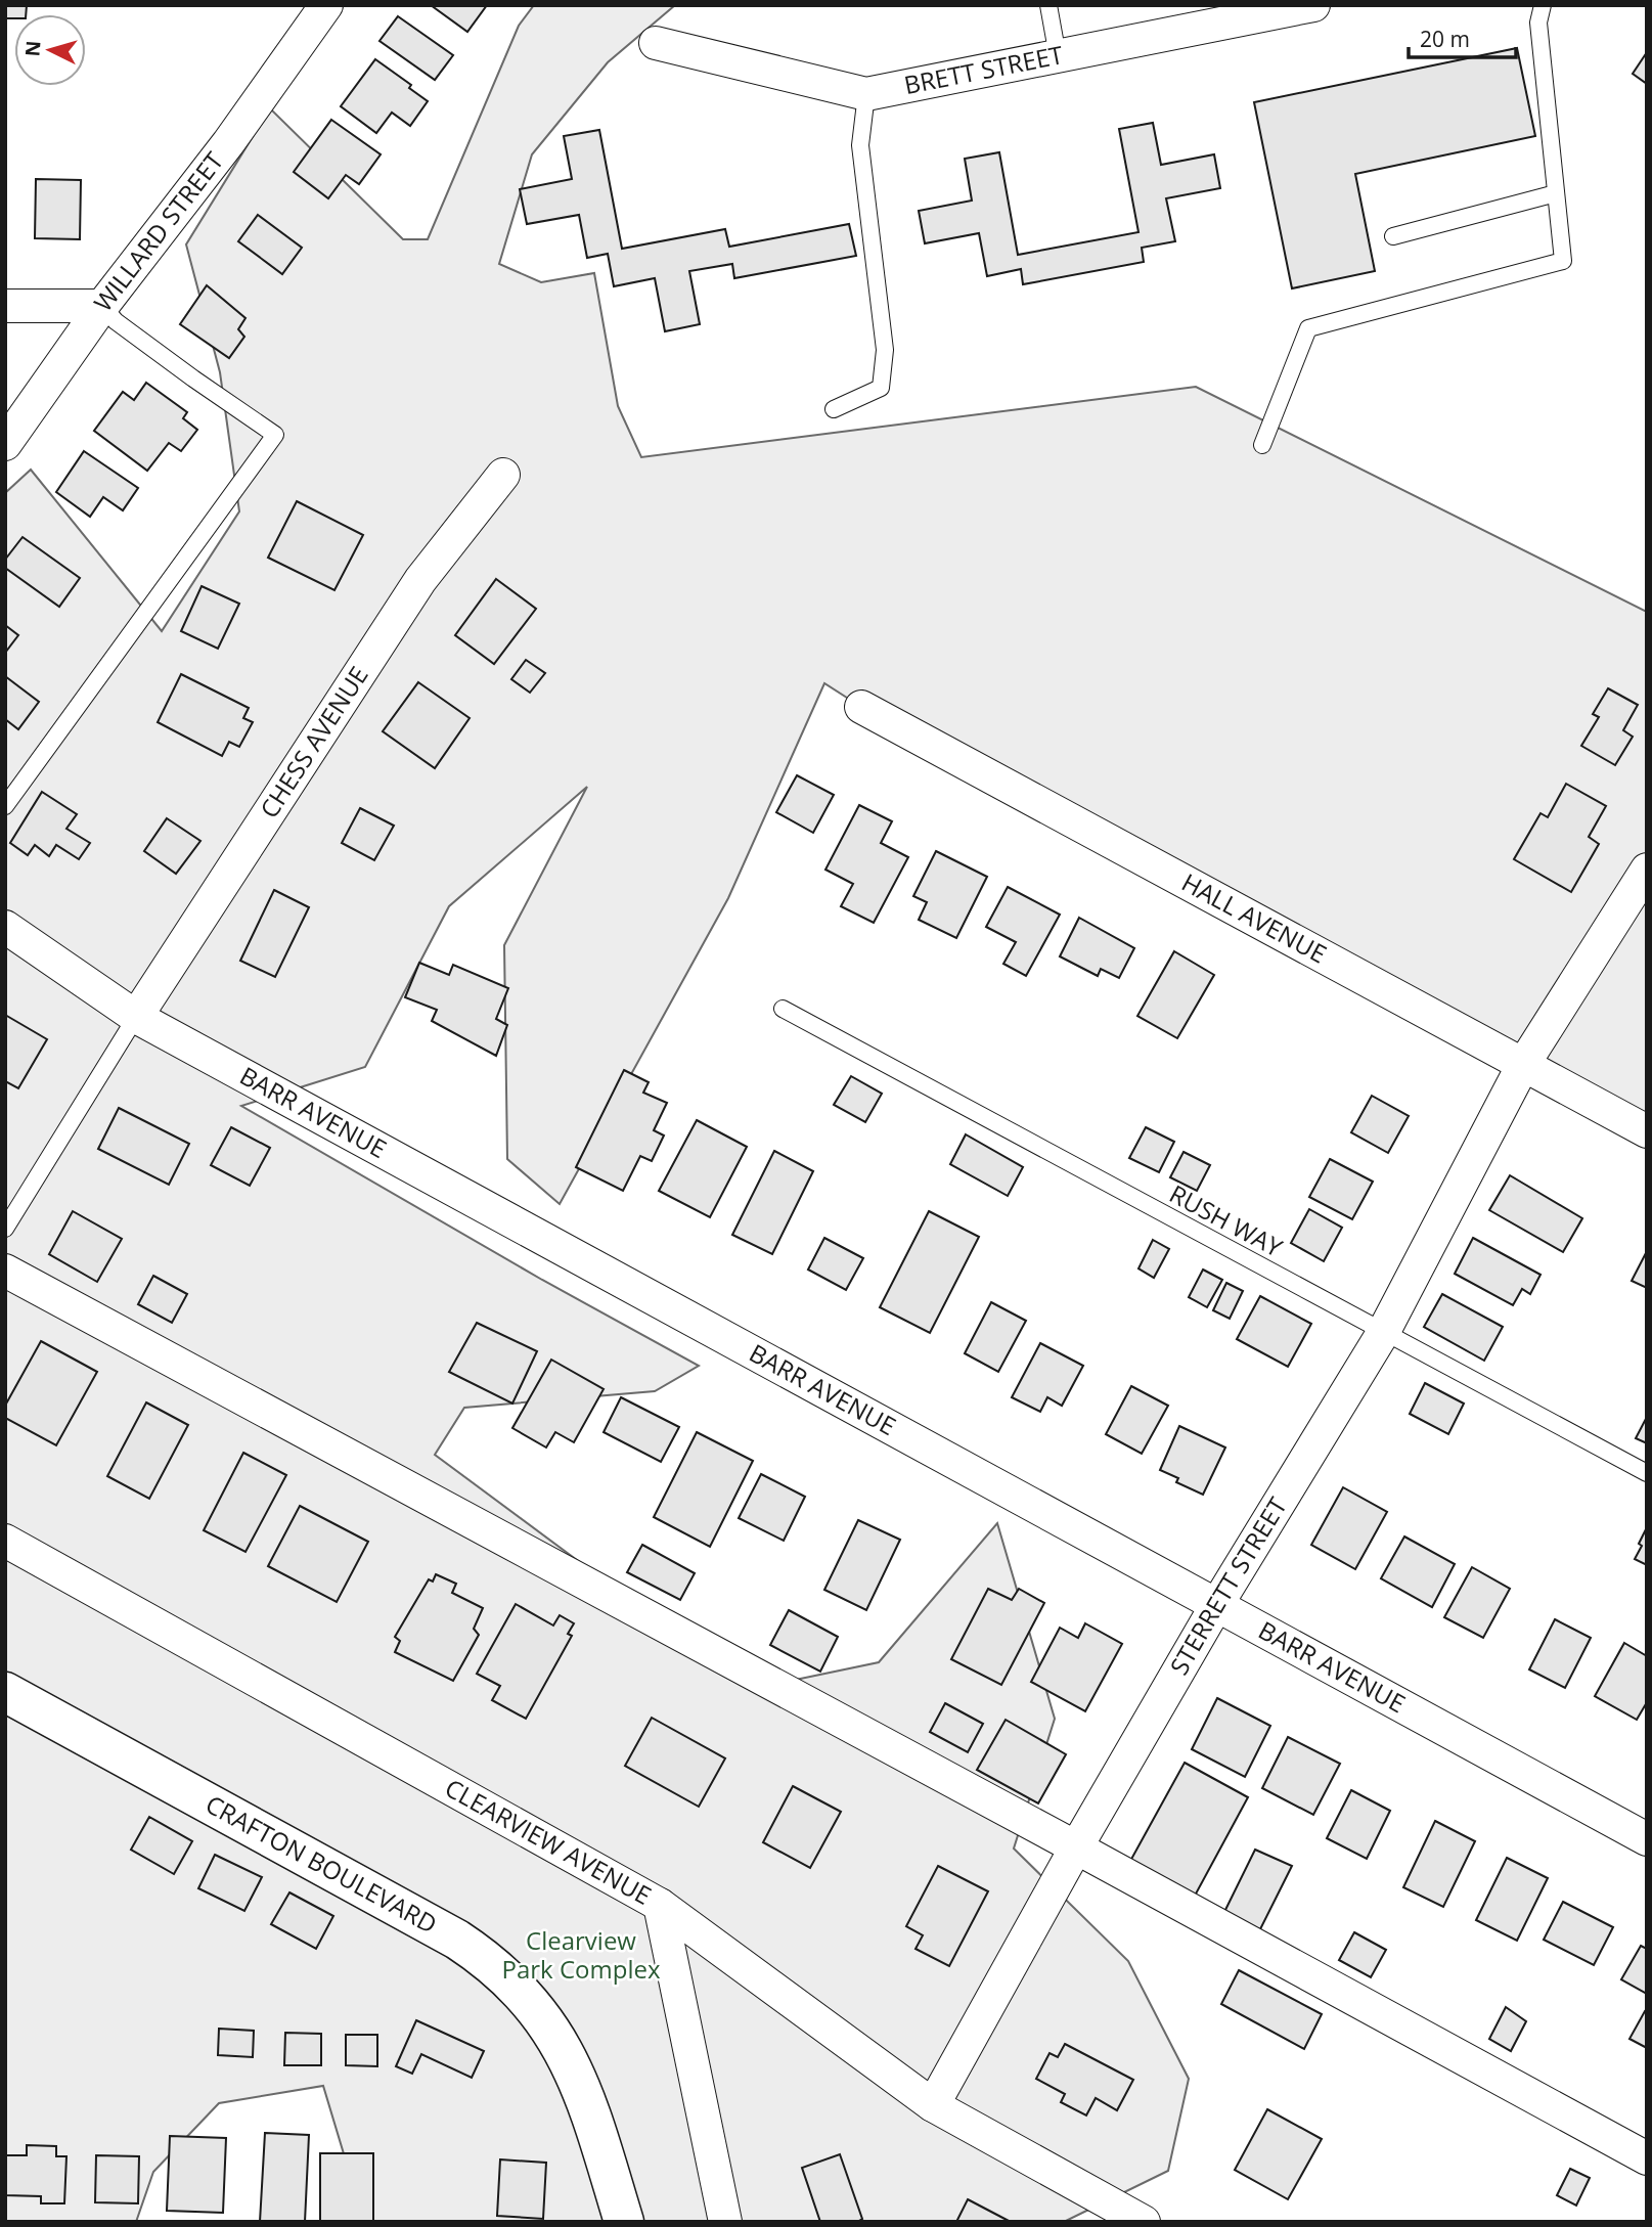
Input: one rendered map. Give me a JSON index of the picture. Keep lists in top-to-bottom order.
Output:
{
  "streets": {
    "main road": ["CRAFTON BOULEVARD"],
    "street": [
      "BRETT STREET",
      "WILLARD STREET",
      "CHESS AVENUE",
      "HALL AVENUE",
      "BARR AVENUE",
      "STERRETT STREET",
      "CLEARVIEW AVENUE"
    ],
    "lane": ["RUSH WAY"]
  },
  "crossings": [
    ["CHESS AVENUE", "BARR AVENUE"],
    ["HALL AVENUE", "STERRETT STREET"],
    ["BARR AVENUE", "STERRETT STREET"],
    ["RUSH WAY", "STERRETT STREET"],
    ["STERRETT STREET", "CLEARVIEW AVENUE"]
  ],
  "parks": ["Clearview Park Complex"],
  "scale_bar": "20 m",
  "north": "left"
}
